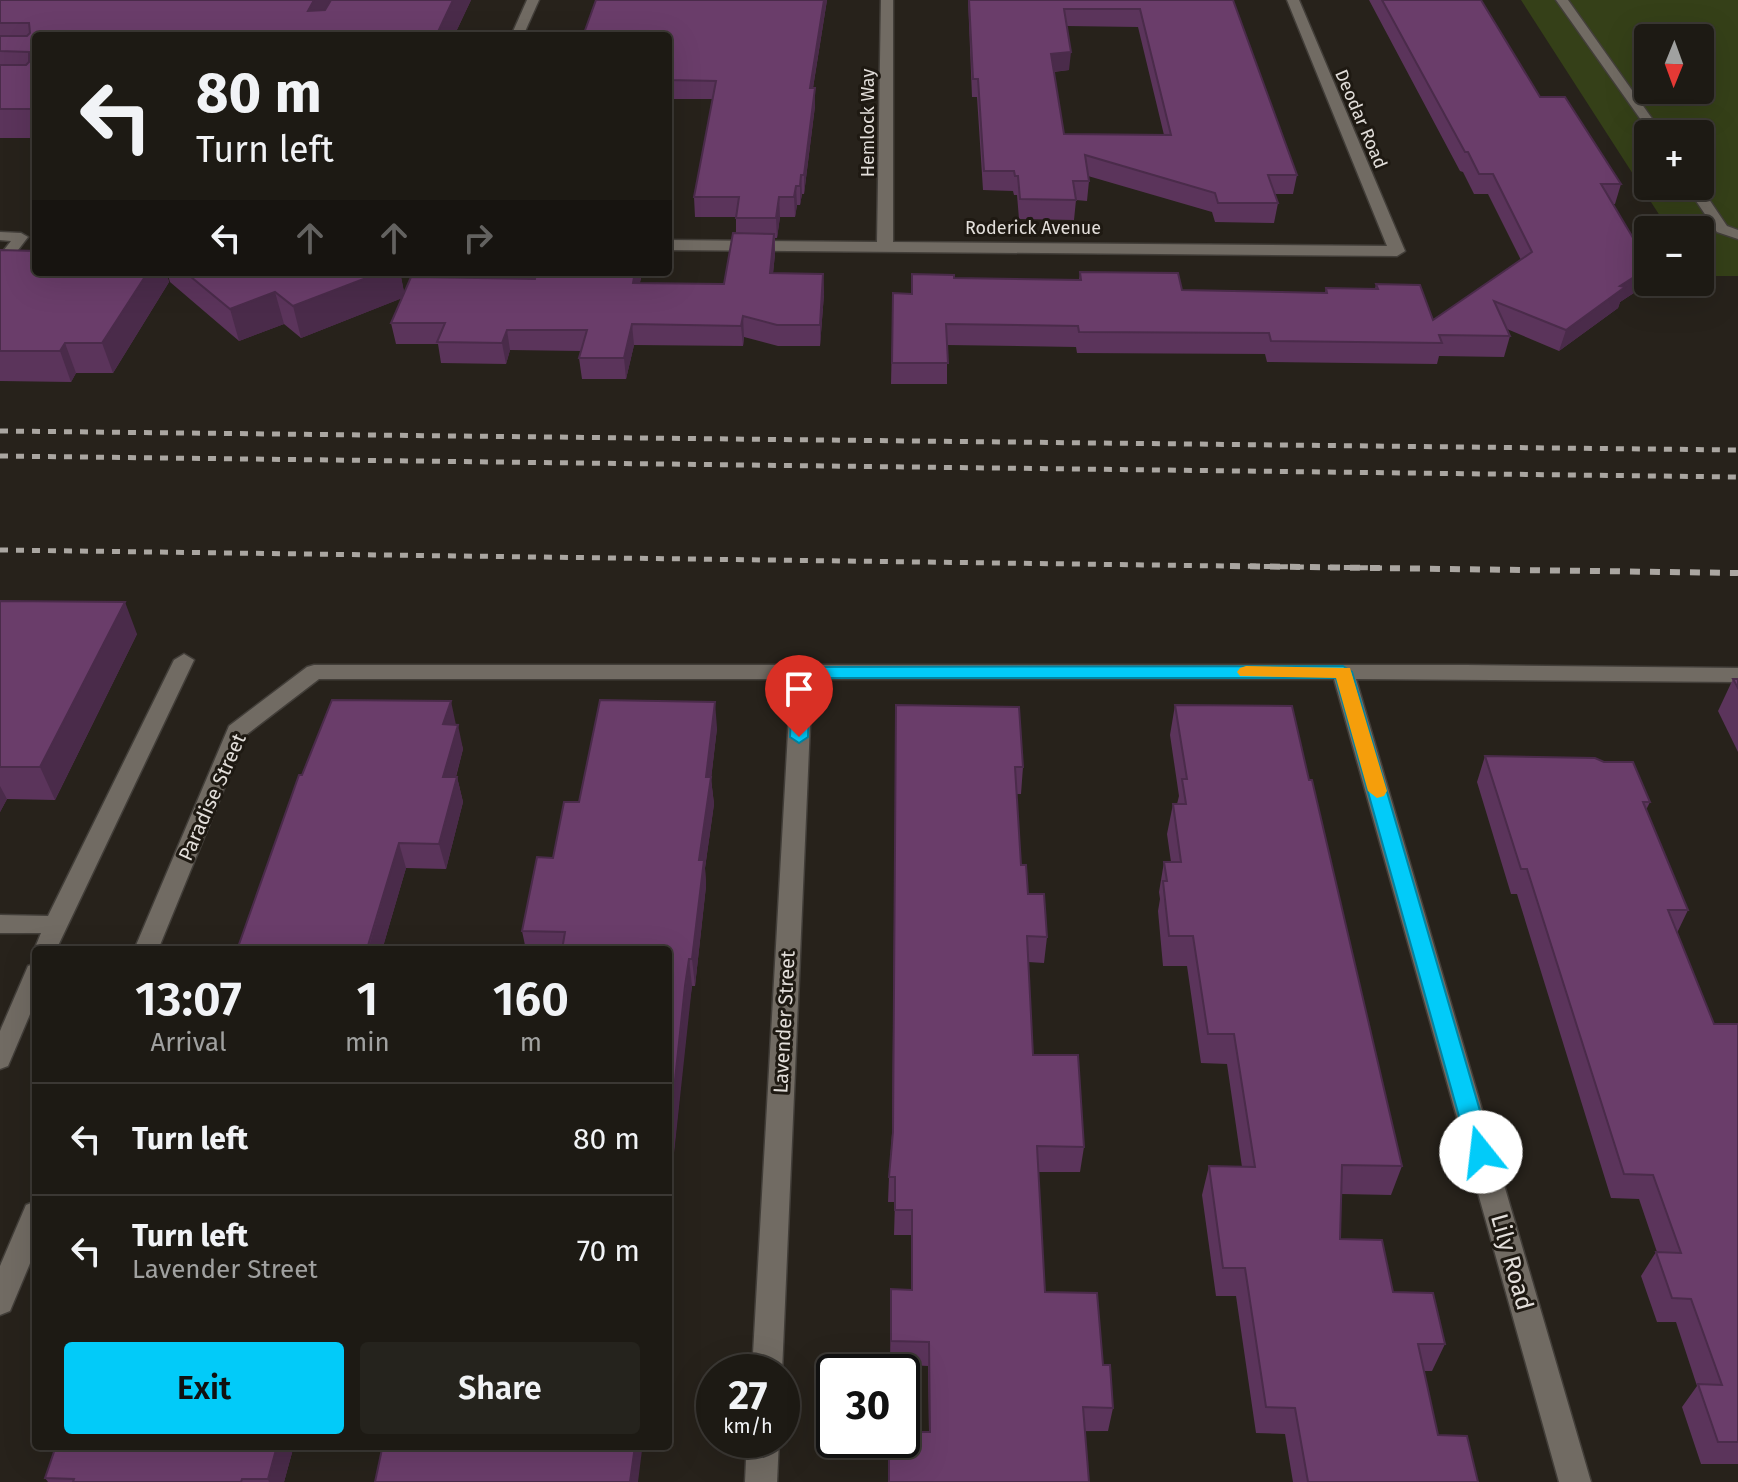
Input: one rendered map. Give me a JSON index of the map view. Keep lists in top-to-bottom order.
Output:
{
  "streets": {
    "street": [
      "Deodar Road",
      "Hemlock Way",
      "Roderick Avenue",
      "Paradise Street",
      "Lavender Street",
      "Lily Road"
    ]
  },
  "crossings": [
    ["Deodar Road", "Roderick Avenue"],
    ["Hemlock Way", "Roderick Avenue"],
    ["Paradise Street", "Lavender Street"]
  ],
  "north": "bottom",
  "page": {
    "map_buttons": ["+", "−"],
    "turn": ["80 m", "Turn left"],
    "eta": [
      "13:07",
      "Arrival",
      "1",
      "min",
      "160",
      "m"
    ],
    "list": [
      {
        "name": "Turn left",
        "value": "80 m"
      },
      {
        "name": "Turn left",
        "note": "Lavender Street",
        "value": "70 m"
      }
    ],
    "buttons": ["Exit", "Share"],
    "speed": "27 km/h",
    "limit": "30"
  }
}
